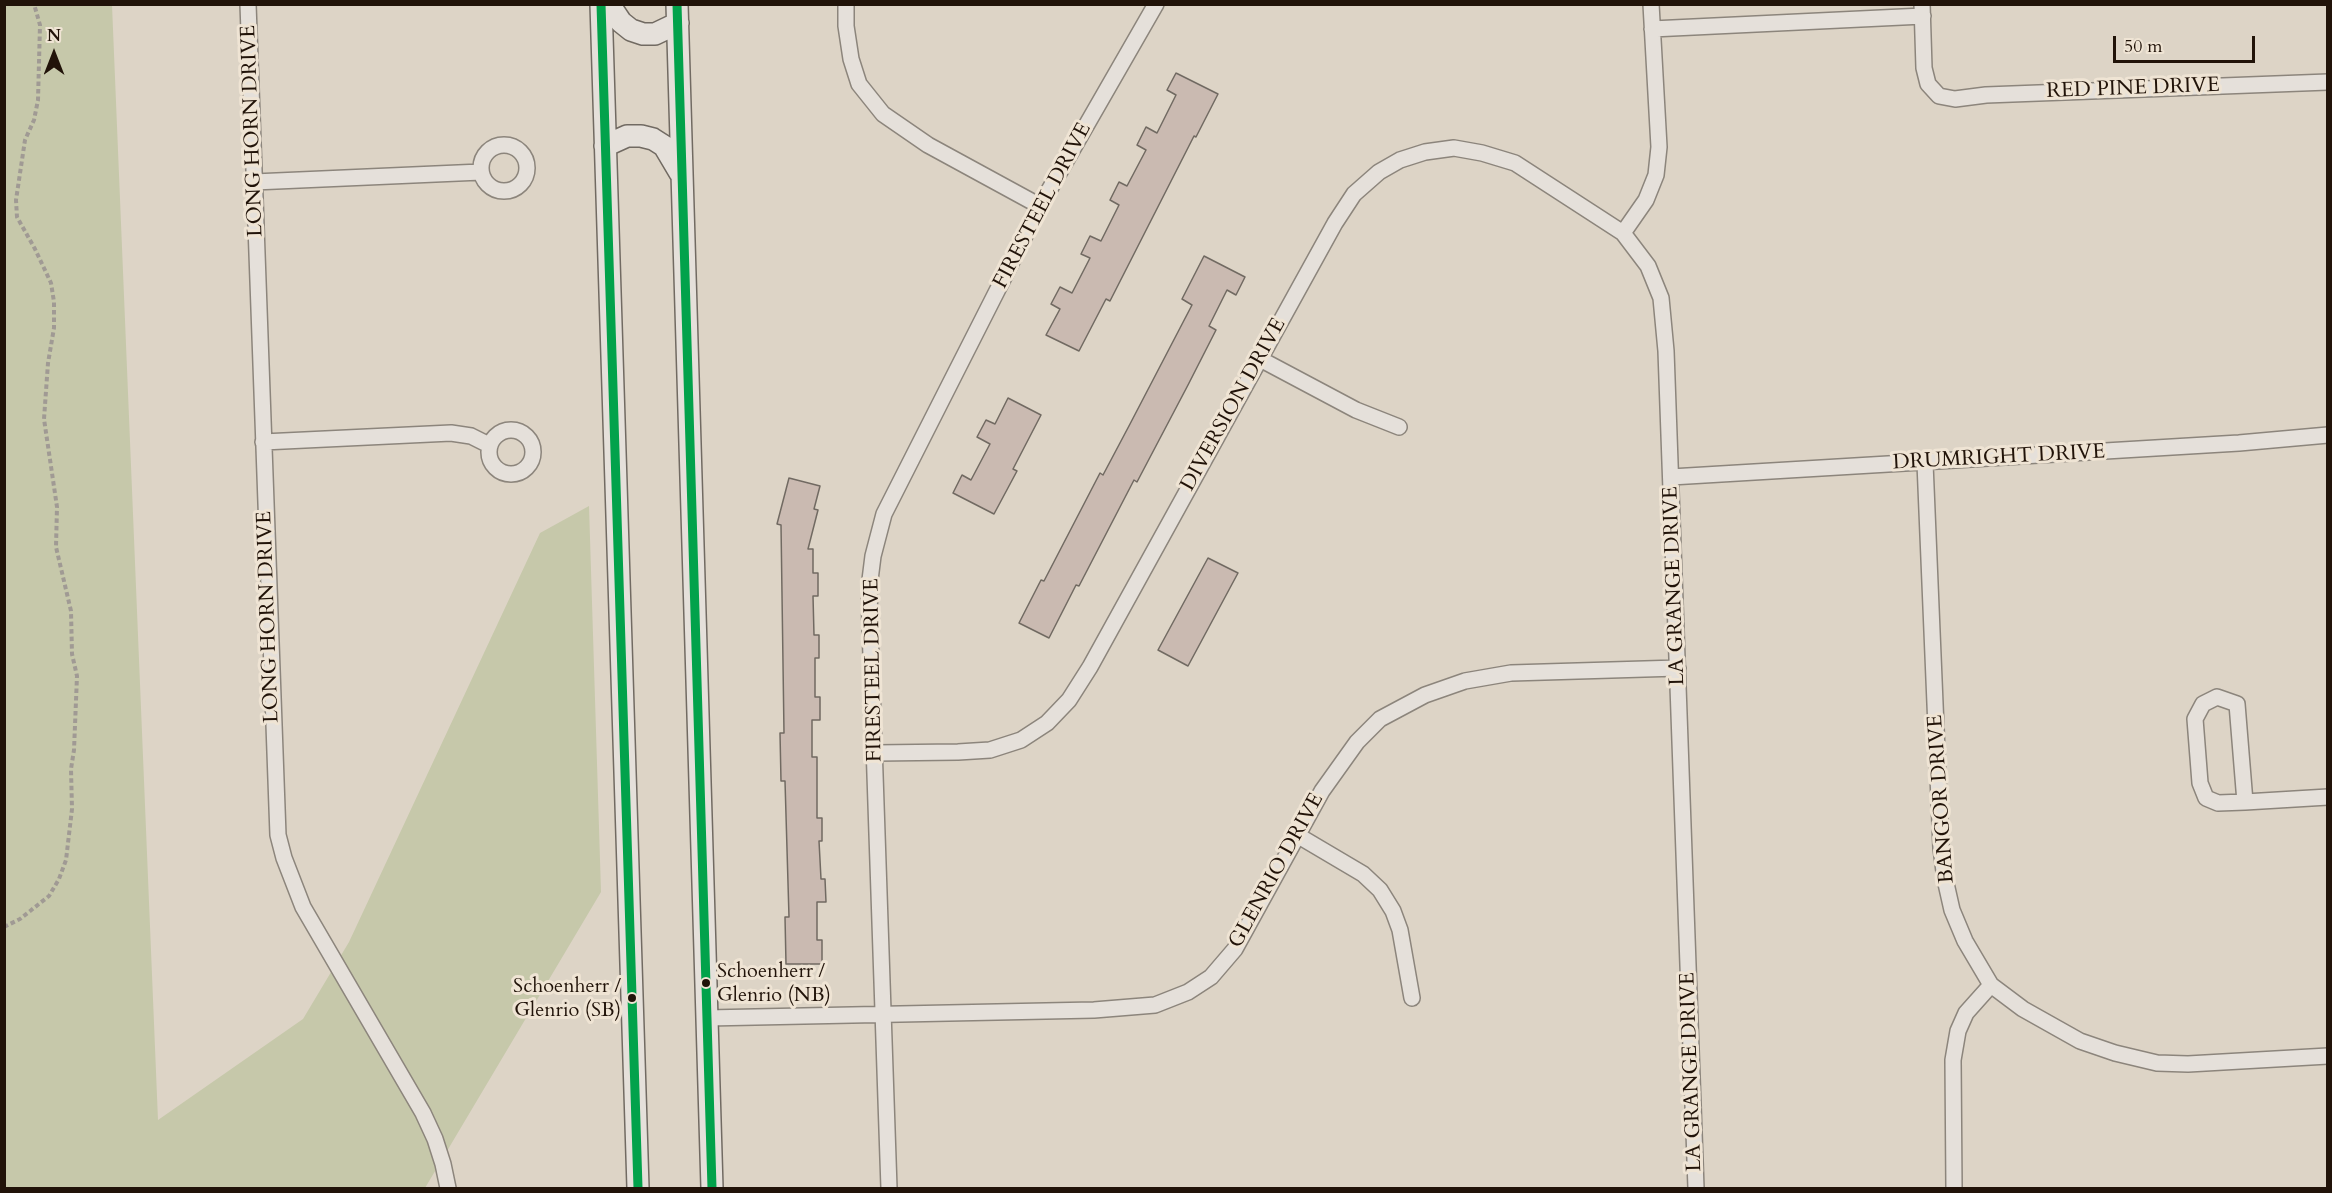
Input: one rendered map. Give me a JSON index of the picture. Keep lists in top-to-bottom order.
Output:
{
  "streets": {
    "street": [
      "RED PINE DRIVE",
      "LONG HORN DRIVE",
      "FIRESTEEL DRIVE",
      "DIVERSION DRIVE",
      "DRUMRIGHT DRIVE",
      "LA GRANGE DRIVE",
      "BANGOR DRIVE",
      "GLENRIO DRIVE"
    ]
  },
  "crossings": [
    ["FIRESTEEL DRIVE", "DIVERSION DRIVE"],
    ["FIRESTEEL DRIVE", "GLENRIO DRIVE"],
    ["DIVERSION DRIVE", "LA GRANGE DRIVE"],
    ["DRUMRIGHT DRIVE", "LA GRANGE DRIVE"],
    ["DRUMRIGHT DRIVE", "BANGOR DRIVE"],
    ["LA GRANGE DRIVE", "GLENRIO DRIVE"]
  ],
  "places": ["Schoenherr / Glenrio (NB)", "Schoenherr / Glenrio (SB)"],
  "scale_bar": "50 m",
  "north": "top"
}
